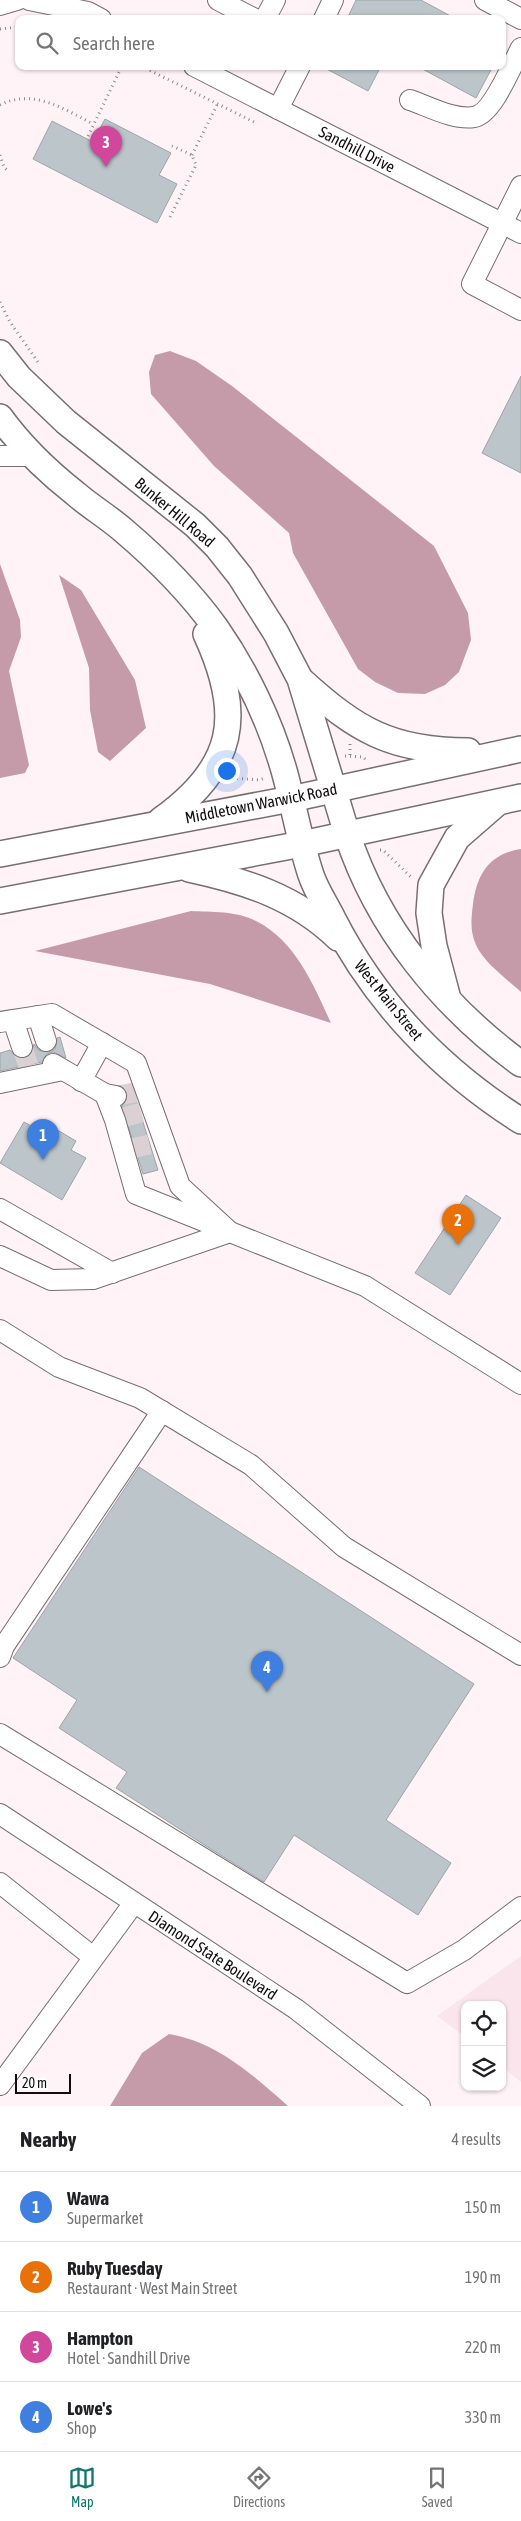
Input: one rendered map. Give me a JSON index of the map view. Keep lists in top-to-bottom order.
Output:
{
  "streets": {
    "main road": ["Bunker Hill Road", "Middletown Warwick Road", "West Main Street"],
    "street": ["Sandhill Drive", "Diamond State Boulevard"]
  },
  "crossings": [
    ["Bunker Hill Road", "Middletown Warwick Road"]
  ],
  "scale_bar": "20 m",
  "page": {
    "search": "Search here",
    "pins": [
      "3",
      "1",
      "2",
      "4"
    ],
    "scale": "20 m",
    "heading": ["Nearby", "4 results"],
    "list": [
      {
        "mark": "1",
        "name": "Wawa",
        "note": "Supermarket",
        "value": "150 m"
      },
      {
        "mark": "2",
        "name": "Ruby Tuesday",
        "note": "Restaurant · West Main Street",
        "value": "190 m"
      },
      {
        "mark": "3",
        "name": "Hampton",
        "note": "Hotel · Sandhill Drive",
        "value": "220 m"
      },
      {
        "mark": "4",
        "name": "Lowe's",
        "note": "Shop",
        "value": "330 m"
      }
    ],
    "nav": ["Map", "Directions", "Saved"]
  }
}
